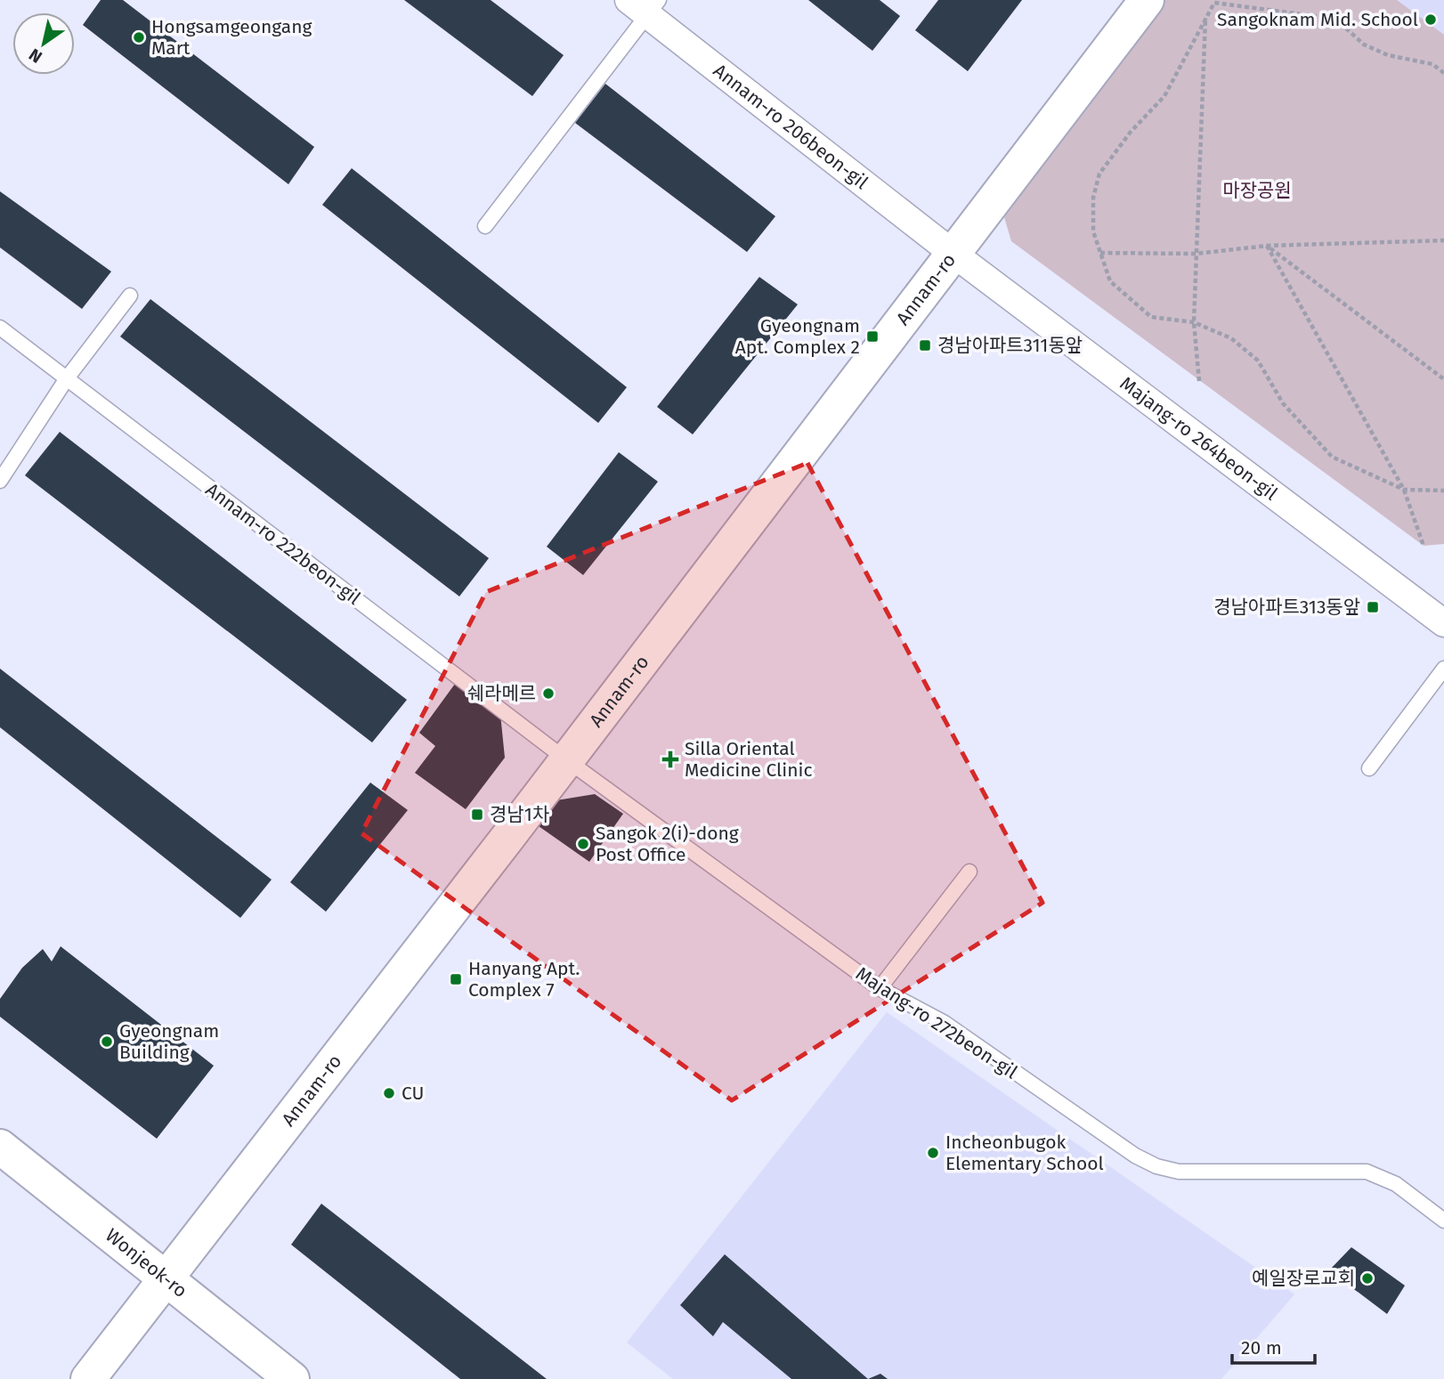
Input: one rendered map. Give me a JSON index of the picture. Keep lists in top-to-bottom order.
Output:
{
  "streets": {
    "main road": ["Annam-ro", "Wonjeok-ro"],
    "street": ["Annam-ro 206beon-gil", "Majang-ro 264beon-gil"],
    "lane": ["Annam-ro 222beon-gil", "Majang-ro 272beon-gil"]
  },
  "crossings": [
    ["Annam-ro 206beon-gil", "Annam-ro"],
    ["Annam-ro 206beon-gil", "Majang-ro 264beon-gil"],
    ["Annam-ro", "Majang-ro 264beon-gil"],
    ["Annam-ro", "Annam-ro 222beon-gil"],
    ["Annam-ro", "Majang-ro 272beon-gil"],
    ["Annam-ro", "Wonjeok-ro"],
    ["Annam-ro 222beon-gil", "Majang-ro 272beon-gil"]
  ],
  "parks": ["마장공원"],
  "places": {
    "other": [
      "Sangoknam Mid. School",
      "Hongsamgeongang Mart",
      "쉐라메르",
      "Sangok 2(i)-dong Post Office",
      "Gyeongnam Building",
      "CU",
      "Incheonbugok Elementary School",
      "예일장로교회"
    ],
    "transit": [
      "Gyeongnam Apt. Complex 2",
      "경남아파트311동앞",
      "경남아파트313동앞",
      "경남1차",
      "Hanyang Apt. Complex 7"
    ],
    "health": ["Silla Oriental Medicine Clinic"]
  },
  "scale_bar": "20 m",
  "north": "bottom left"
}
